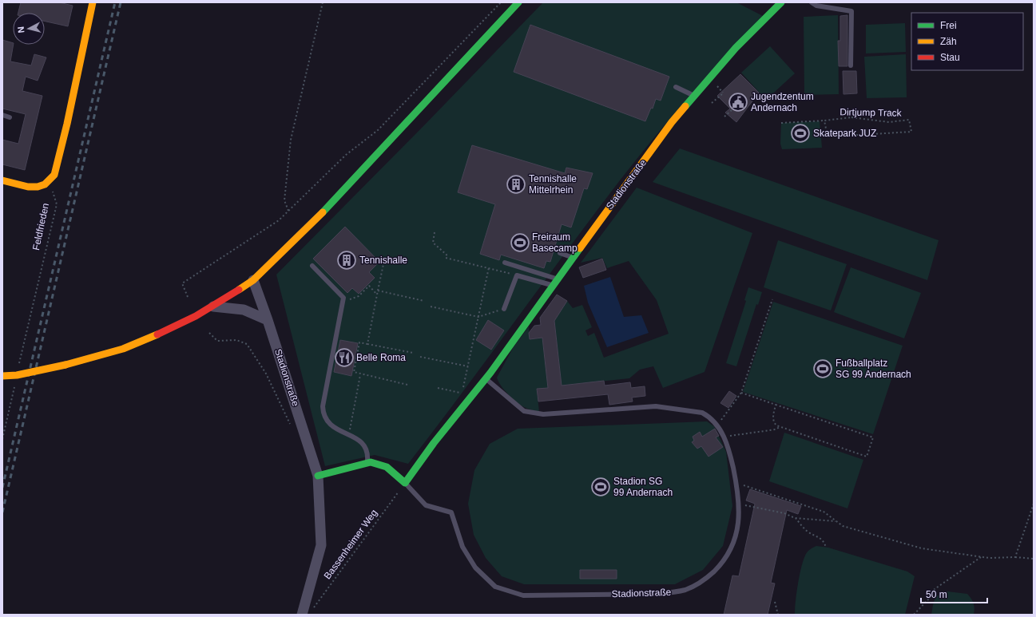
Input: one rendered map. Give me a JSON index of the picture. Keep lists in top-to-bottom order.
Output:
{
  "streets": {
    "street": ["Stadionstraße"],
    "path": ["Dirtjump Track", "Feldfrieden", "Bassenheimer Weg"]
  },
  "crossings": [
    ["Stadionstraße", "Bassenheimer Weg"]
  ],
  "places": {
    "public building": ["Jugendzentum Andernach"],
    "sports": [
      "Skatepark JUZ",
      "Freiraum Basecamp",
      "Fußballplatz SG 99 Andernach",
      "Stadion SG 99 Andernach"
    ],
    "building": ["Tennishalle Mittelrhein", "Tennishalle"],
    "restaurant": ["Belle Roma"]
  },
  "legend": ["Frei", "Zäh", "Stau"],
  "scale_bar": "50 m",
  "north": "left"
}
